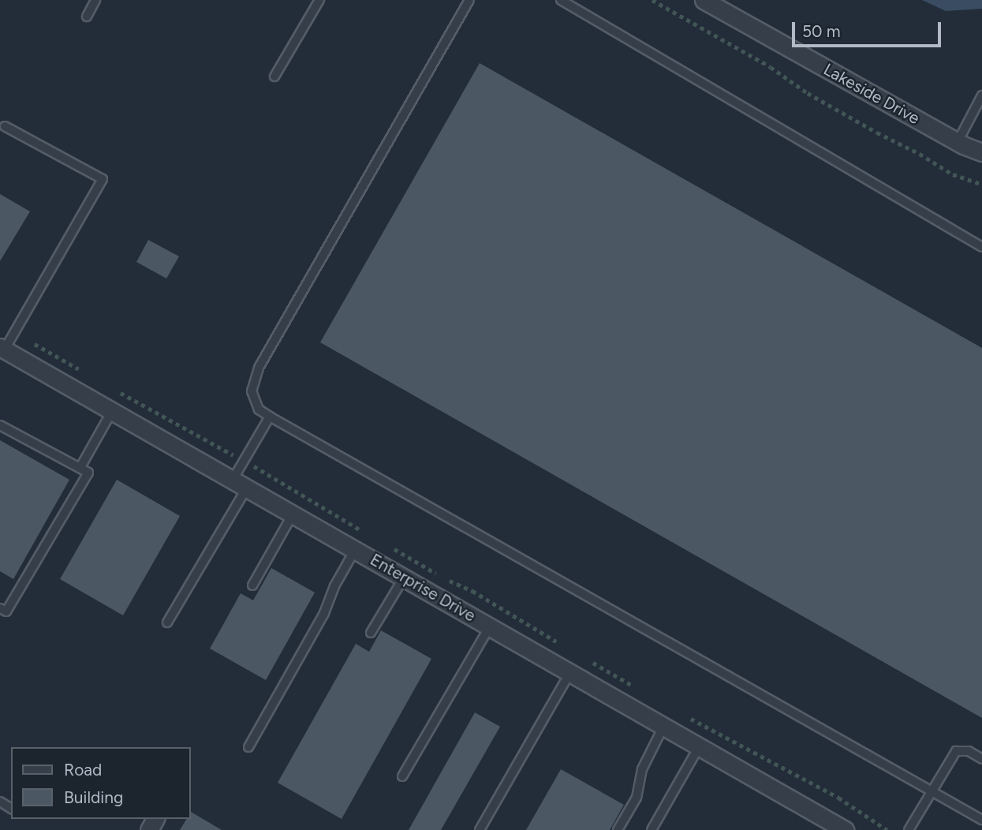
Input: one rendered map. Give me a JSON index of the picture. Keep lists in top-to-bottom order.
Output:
{
  "streets": {
    "street": ["Lakeside Drive", "Enterprise Drive"]
  },
  "legend": ["Road", "Building"],
  "scale_bar": "50 m"
}
